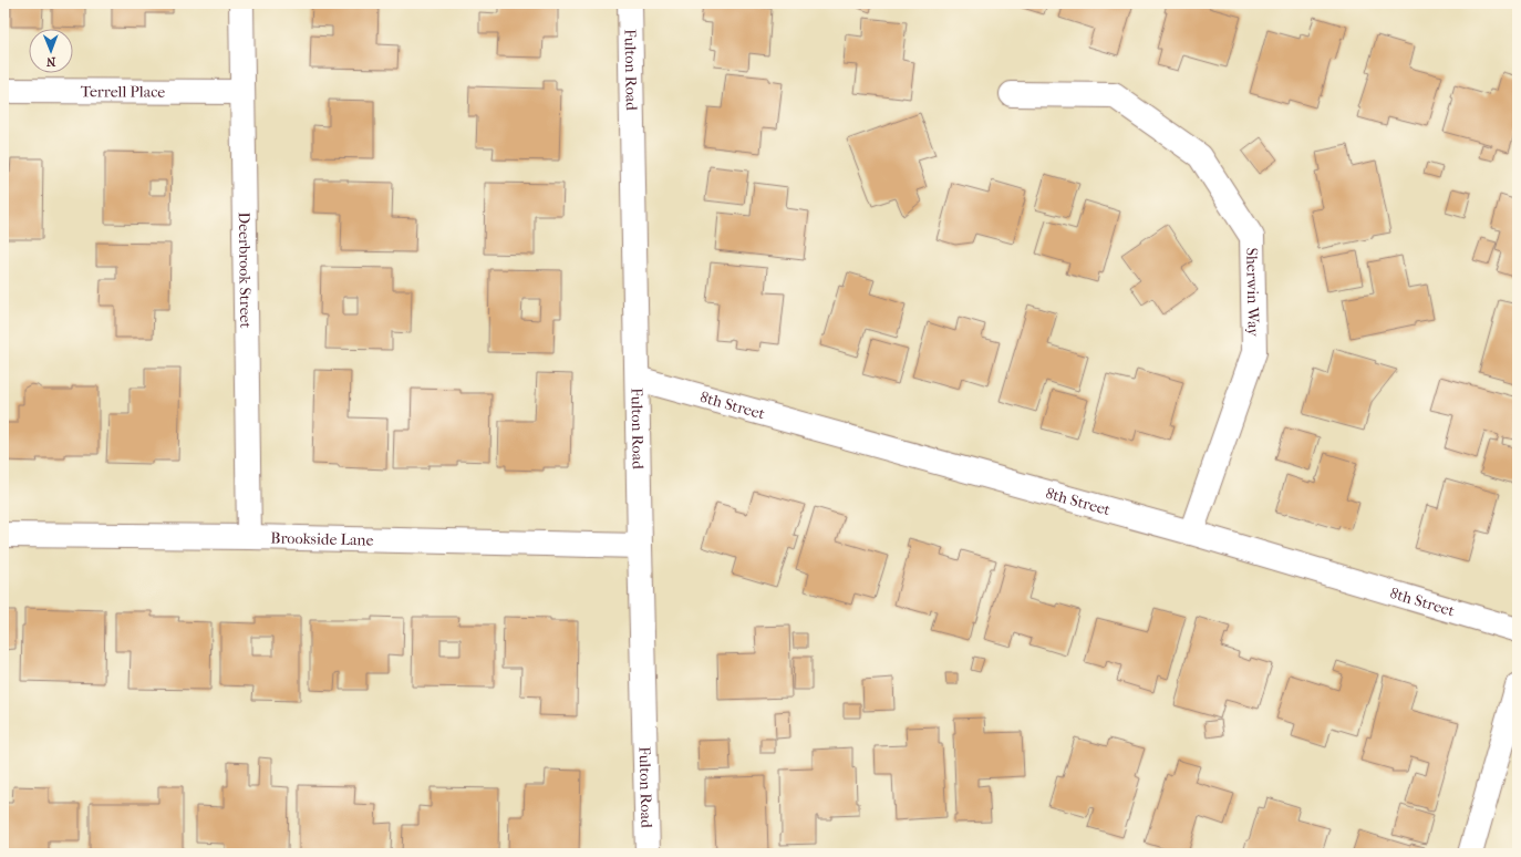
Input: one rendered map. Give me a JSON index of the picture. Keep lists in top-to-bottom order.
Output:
{
  "streets": {
    "street": [
      "Fulton Road",
      "Terrell Place",
      "Deerbrook Street",
      "Sherwin Way",
      "8th Street",
      "Brookside Lane"
    ]
  },
  "crossings": [
    ["Fulton Road", "8th Street"],
    ["Fulton Road", "Brookside Lane"],
    ["Terrell Place", "Deerbrook Street"],
    ["Deerbrook Street", "Brookside Lane"],
    ["Sherwin Way", "8th Street"]
  ],
  "north": "bottom"
}
